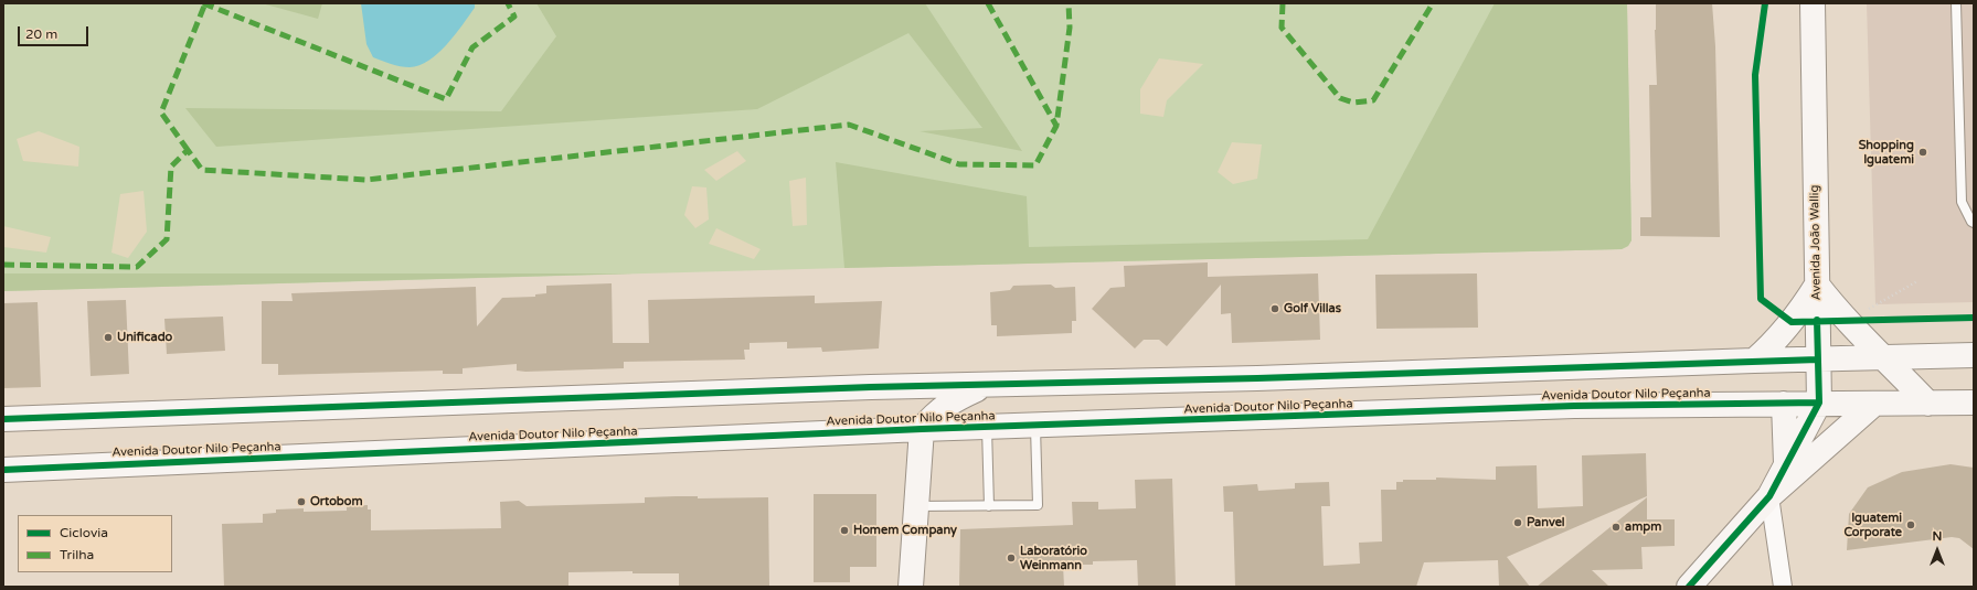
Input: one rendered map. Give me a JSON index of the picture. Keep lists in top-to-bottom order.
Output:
{
  "streets": {
    "main road": ["Avenida João Wallig", "Avenida Doutor Nilo Peçanha"]
  },
  "crossings": [
    ["Avenida João Wallig", "Avenida Doutor Nilo Peçanha"]
  ],
  "places": [
    "Shopping Iguatemi",
    "Golf Villas",
    "Unificado",
    "Ortobom",
    "Panvel",
    "Iguatemi Corporate",
    "ampm",
    "Homem Company",
    "Laboratório Weinmann"
  ],
  "legend": ["Ciclovia", "Trilha"],
  "scale_bar": "20 m",
  "north": "top"
}
